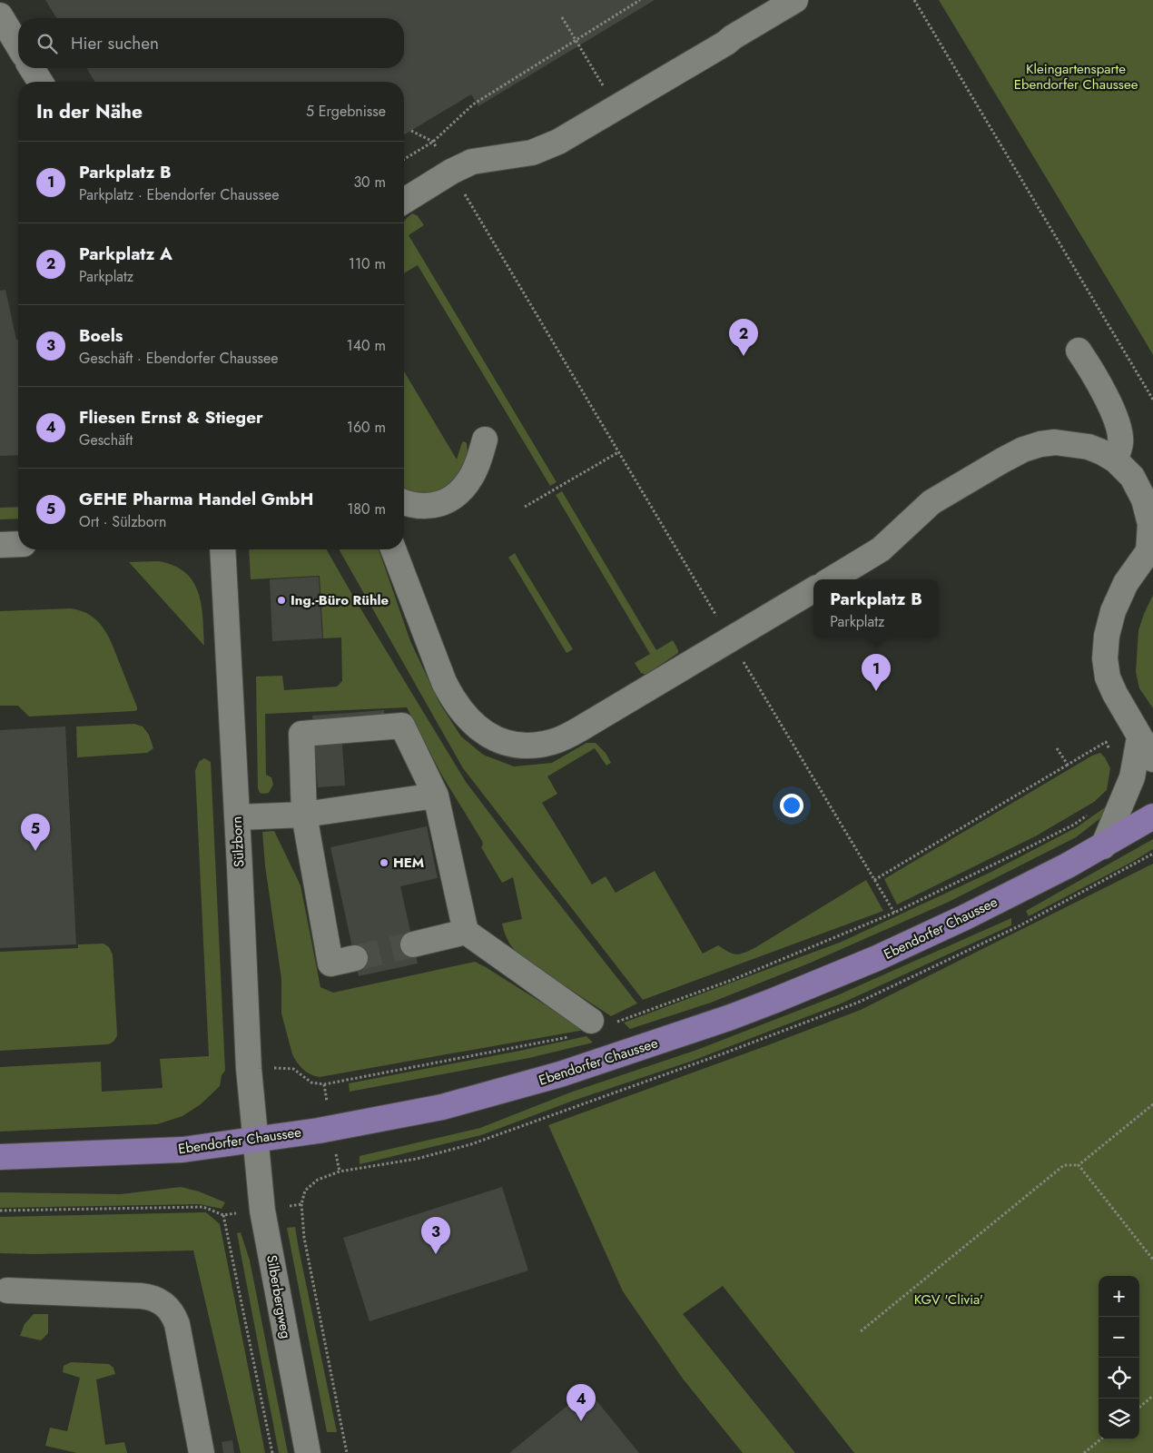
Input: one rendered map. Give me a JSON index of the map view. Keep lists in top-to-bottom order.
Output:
{
  "streets": {
    "main road": ["Ebendorfer Chaussee"],
    "street": ["Sülzborn", "Silberbergweg"]
  },
  "crossings": [
    ["Sülzborn", "Ebendorfer Chaussee"],
    ["Sülzborn", "Silberbergweg"],
    ["Ebendorfer Chaussee", "Silberbergweg"]
  ],
  "parks": ["Kleingartensparte Ebendorfer Chaussee", "KGV 'Clivia'"],
  "places": ["Ing.-Büro Rühle", "HEM"],
  "page": {
    "search": "Hier suchen",
    "heading": ["In der Nähe", "5 Ergebnisse"],
    "list": [
      {
        "mark": "1",
        "name": "Parkplatz B",
        "note": "Parkplatz · Ebendorfer Chaussee",
        "value": "30 m"
      },
      {
        "mark": "2",
        "name": "Parkplatz A",
        "note": "Parkplatz",
        "value": "110 m"
      },
      {
        "mark": "3",
        "name": "Boels",
        "note": "Geschäft · Ebendorfer Chaussee",
        "value": "140 m"
      },
      {
        "mark": "4",
        "name": "Fliesen Ernst & Stieger",
        "note": "Geschäft",
        "value": "160 m"
      },
      {
        "mark": "5",
        "name": "GEHE Pharma Handel GmbH",
        "note": "Ort · Sülzborn",
        "value": "180 m"
      }
    ],
    "pins": [
      "2",
      "1",
      "5",
      "3",
      "4"
    ],
    "popup": ["Parkplatz B", "Parkplatz"],
    "map_buttons": ["+", "−"]
  }
}
